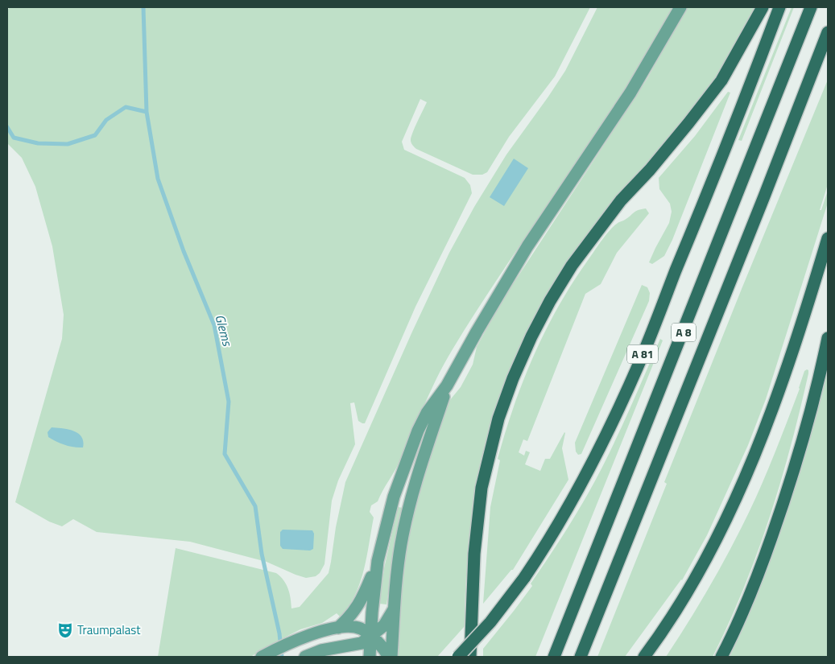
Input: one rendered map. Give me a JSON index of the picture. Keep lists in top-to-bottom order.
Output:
{
  "streets": {
    "highway": ["A 8", "A 81"]
  },
  "water": ["Glems"],
  "places": {
    "theatre": ["Traumpalast"]
  }
}
